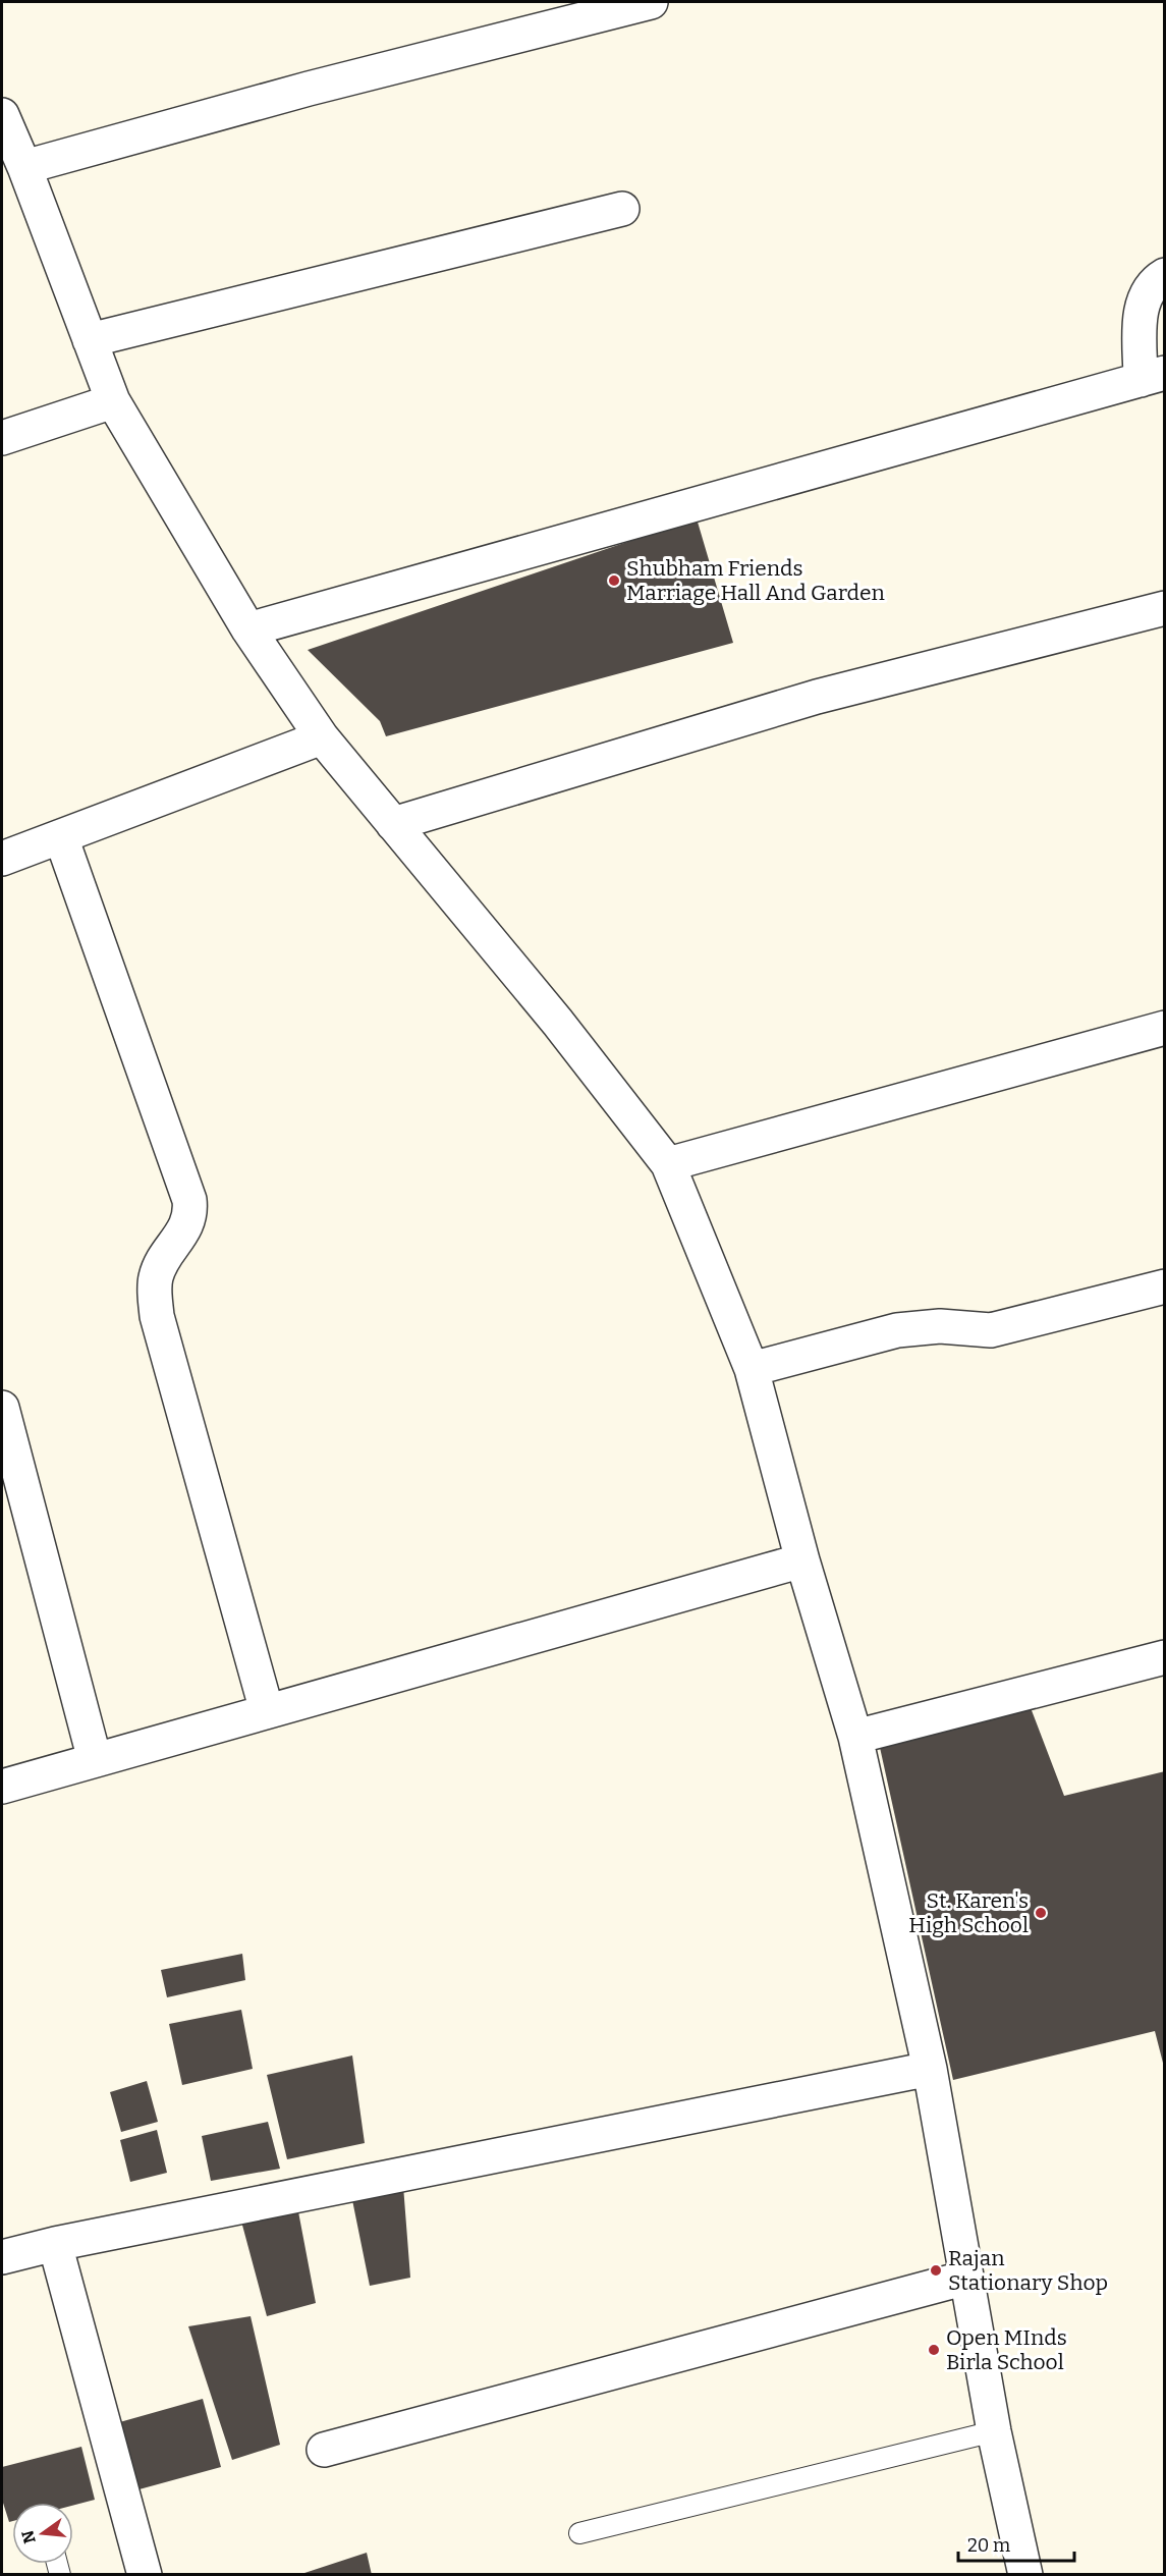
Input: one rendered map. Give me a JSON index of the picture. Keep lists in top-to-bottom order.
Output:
{
  "places": [
    "Shubham Friends Marriage Hall And Garden",
    "St. Karen's High School",
    "Rajan Stationary Shop",
    "Open MInds Birla School"
  ],
  "scale_bar": "20 m",
  "north": "left"
}
